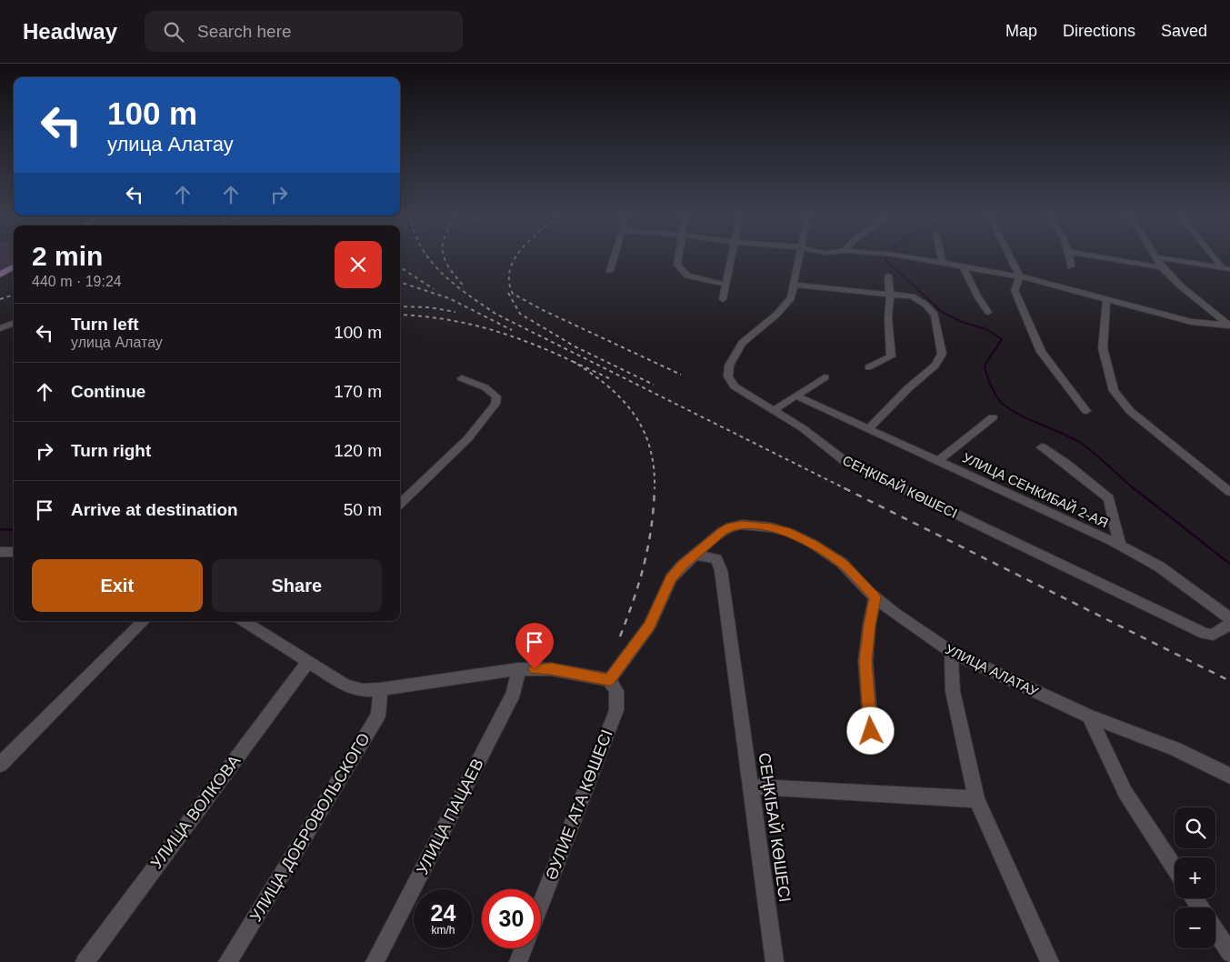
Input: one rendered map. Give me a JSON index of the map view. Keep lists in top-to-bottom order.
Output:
{
  "streets": {
    "street": [
      "СЕҢКІБАЙ КӨШЕСІ",
      "УЛИЦА СЕНКИБАЙ 2-АЯ",
      "УЛИЦА АЛАТАУ",
      "ӘУЛИЕ АТА КӨШЕСІ",
      "УЛИЦА ВОЛКОВА",
      "УЛИЦА ПАЦАЕВ",
      "УЛИЦА ДОБРОВОЛЬСКОГО"
    ]
  },
  "crossings": [
    ["СЕҢКІБАЙ КӨШЕСІ", "УЛИЦА АЛАТАУ"],
    ["УЛИЦА АЛАТАУ", "ӘУЛИЕ АТА КӨШЕСІ"]
  ],
  "page": {
    "header": "Headway",
    "search": "Search here",
    "nav": ["Map", "Directions", "Saved"],
    "turn": ["100 m", "улица Алатау"],
    "heading": ["2 min", "440 m · 19:24"],
    "list": [
      {
        "name": "Turn left",
        "note": "улица Алатау",
        "value": "100 m"
      },
      {
        "name": "Continue",
        "value": "170 m"
      },
      {
        "name": "Turn right",
        "value": "120 m"
      },
      {
        "name": "Arrive at destination",
        "value": "50 m"
      }
    ],
    "buttons": ["Exit", "Share"],
    "map_buttons": ["+", "−"],
    "speed": "24 km/h",
    "limit": "30"
  }
}
